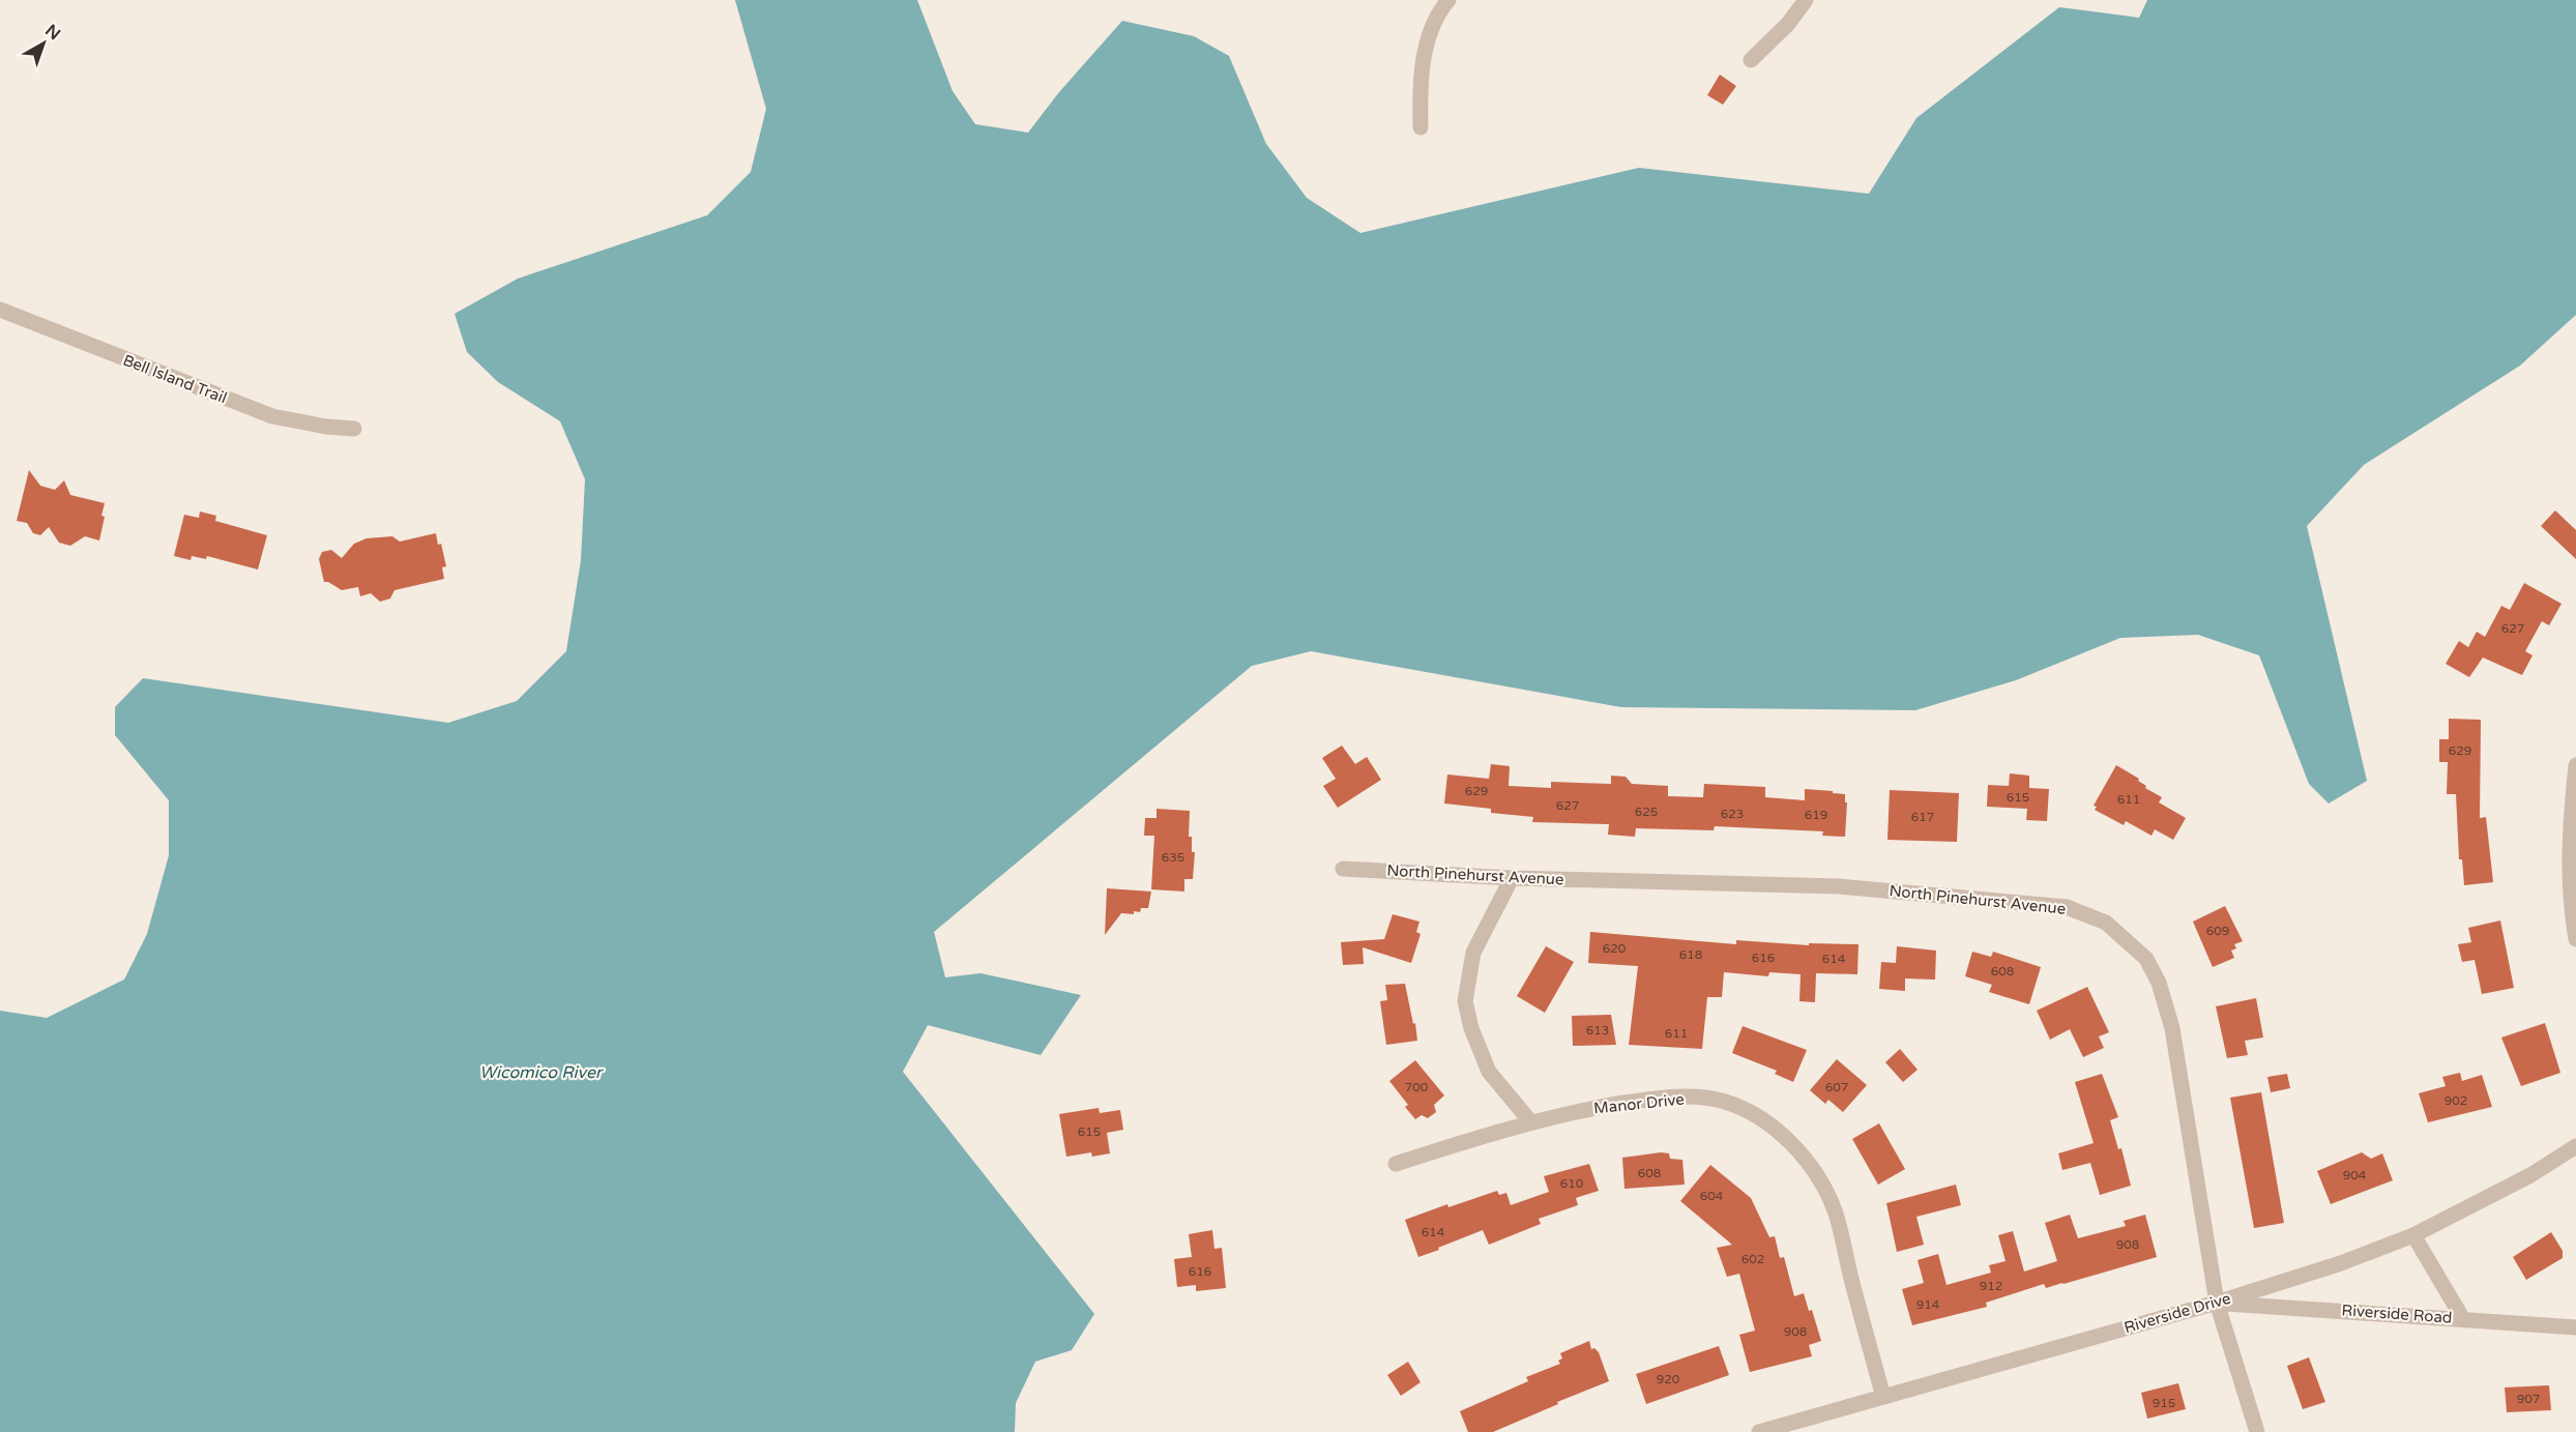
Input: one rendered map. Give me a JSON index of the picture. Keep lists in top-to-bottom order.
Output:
{
  "streets": {
    "street": [
      "Bell Island Trail",
      "North Pinehurst Avenue",
      "Manor Drive",
      "Riverside Drive",
      "Riverside Road"
    ]
  },
  "crossings": [
    ["North Pinehurst Avenue", "Riverside Drive"],
    ["North Pinehurst Avenue", "Riverside Road"],
    ["Manor Drive", "Riverside Drive"],
    ["Riverside Drive", "Riverside Road"]
  ],
  "water": ["Wicomico River"],
  "house_numbers": [
    "627",
    "629",
    "629",
    "615",
    "611",
    "627",
    "625",
    "623",
    "619",
    "617",
    "635",
    "609",
    "620",
    "618",
    "616",
    "614",
    "608",
    "613",
    "611",
    "700",
    "607",
    "902",
    "615",
    "608",
    "904",
    "610",
    "604",
    "614",
    "908",
    "602",
    "616",
    "912",
    "914",
    "908",
    "920",
    "907",
    "915"
  ],
  "north": "top right"
}
